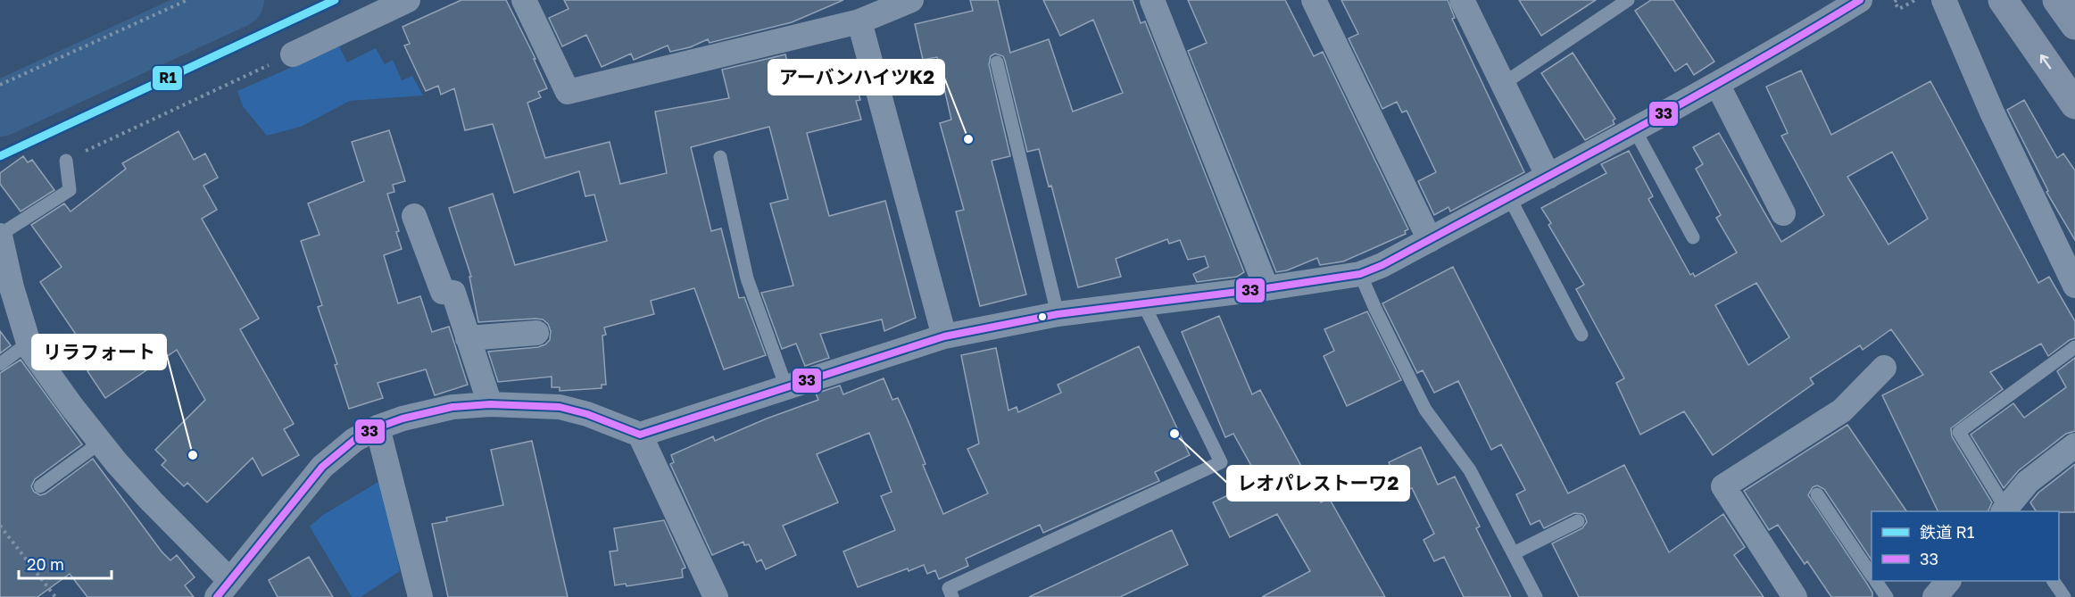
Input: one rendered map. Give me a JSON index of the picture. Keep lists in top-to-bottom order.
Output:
{
  "places": ["アーバンハイツK2", "レオパレストーワ2", "リラフォート"],
  "lines": ["rail line R1", "transit line 33"],
  "legend": ["鉄道 R1", "33"],
  "scale_bar": "20 m"
}
